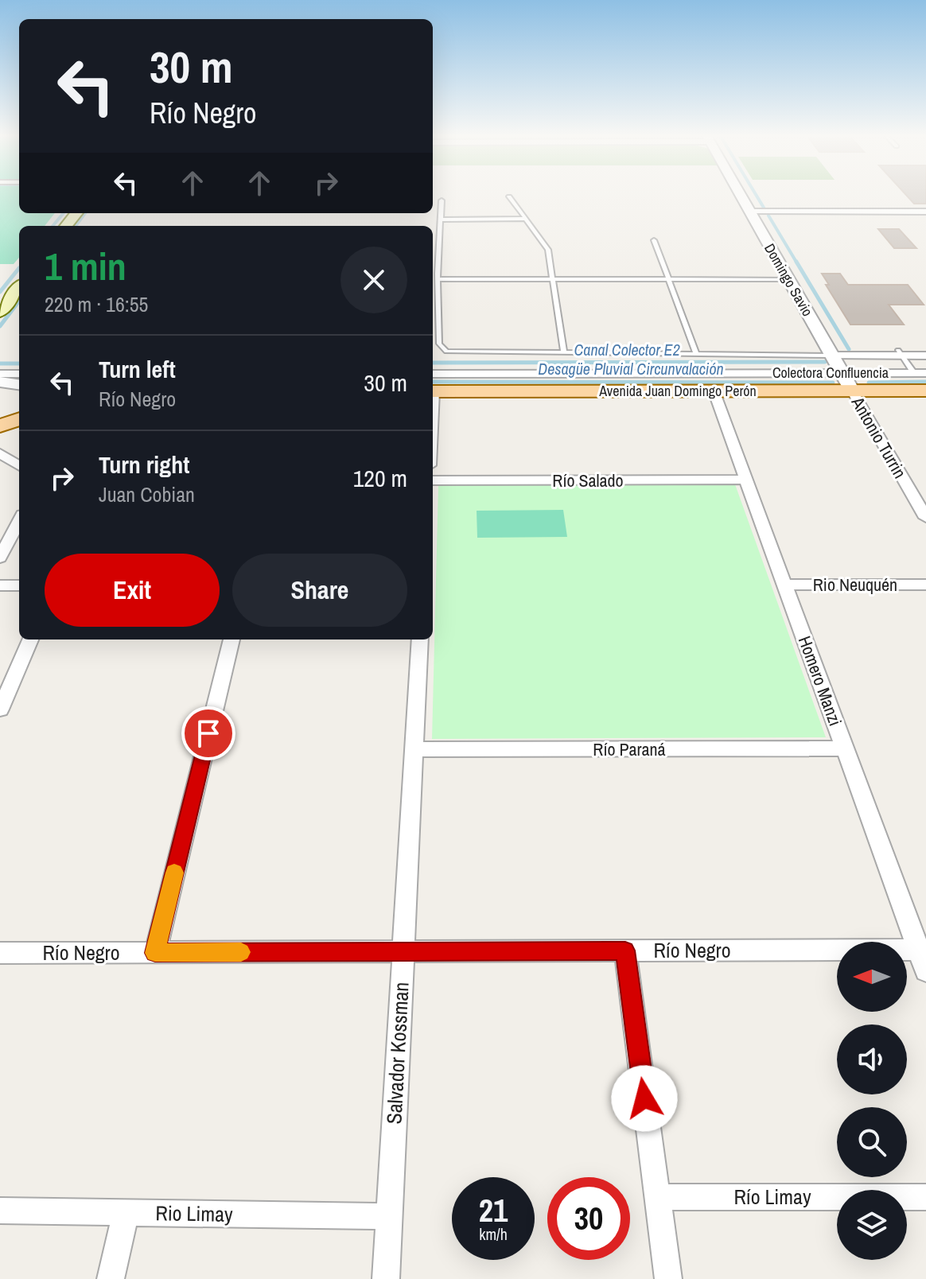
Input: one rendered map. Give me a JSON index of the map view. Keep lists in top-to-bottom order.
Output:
{
  "streets": {
    "main road": ["Avenida Juan Domingo Perón"],
    "street": [
      "Domingo Savio",
      "Colectora Confluencia",
      "Antonio Turrin",
      "Río Salado",
      "Rio Neuquén",
      "Homero Manzi",
      "Río Paraná",
      "Río Negro",
      "Salvador Kossman",
      "Río Limay",
      "Rio Limay"
    ]
  },
  "crossings": [
    ["Domingo Savio", "Colectora Confluencia"],
    ["Domingo Savio", "Avenida Juan Domingo Perón"],
    ["Domingo Savio", "Antonio Turrin"],
    ["Avenida Juan Domingo Perón", "Antonio Turrin"],
    ["Avenida Juan Domingo Perón", "Homero Manzi"],
    ["Río Salado", "Homero Manzi"],
    ["Rio Neuquén", "Homero Manzi"],
    ["Homero Manzi", "Río Paraná"],
    ["Homero Manzi", "Río Negro"],
    ["Río Paraná", "Salvador Kossman"],
    ["Río Negro", "Salvador Kossman"],
    ["Salvador Kossman", "Rio Limay"]
  ],
  "water": ["Canal Colector E2", "Desagüe Pluvial Circunvalación"],
  "north": "left",
  "page": {
    "turn": ["30 m", "Río Negro"],
    "heading": ["1 min", "220 m · 16:55"],
    "list": [
      {
        "name": "Turn left",
        "note": "Río Negro",
        "value": "30 m"
      },
      {
        "name": "Turn right",
        "note": "Juan Cobian",
        "value": "120 m"
      }
    ],
    "buttons": ["Exit", "Share"],
    "speed": "21 km/h",
    "limit": "30"
  }
}
